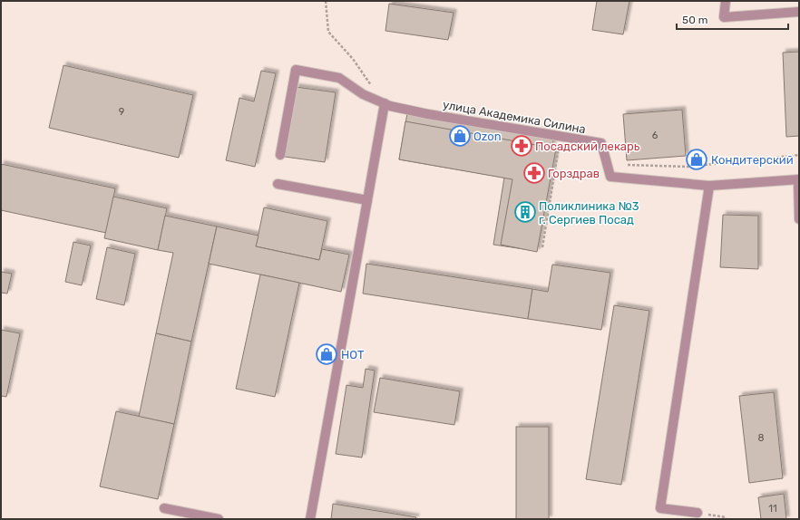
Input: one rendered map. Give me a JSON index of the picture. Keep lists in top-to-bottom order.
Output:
{
  "streets": {
    "street": ["улица Академика Силина"]
  },
  "places": {
    "shop": ["Ozon", "Кондитерский", "НОТ"],
    "pharmacy": ["Посадский лекарь", "Горздрав"],
    "building": ["Поликлиника №3 г. Сергиев Посад"]
  },
  "house_numbers": [
    "9",
    "6",
    "8",
    "11"
  ],
  "scale_bar": "50 m"
}
